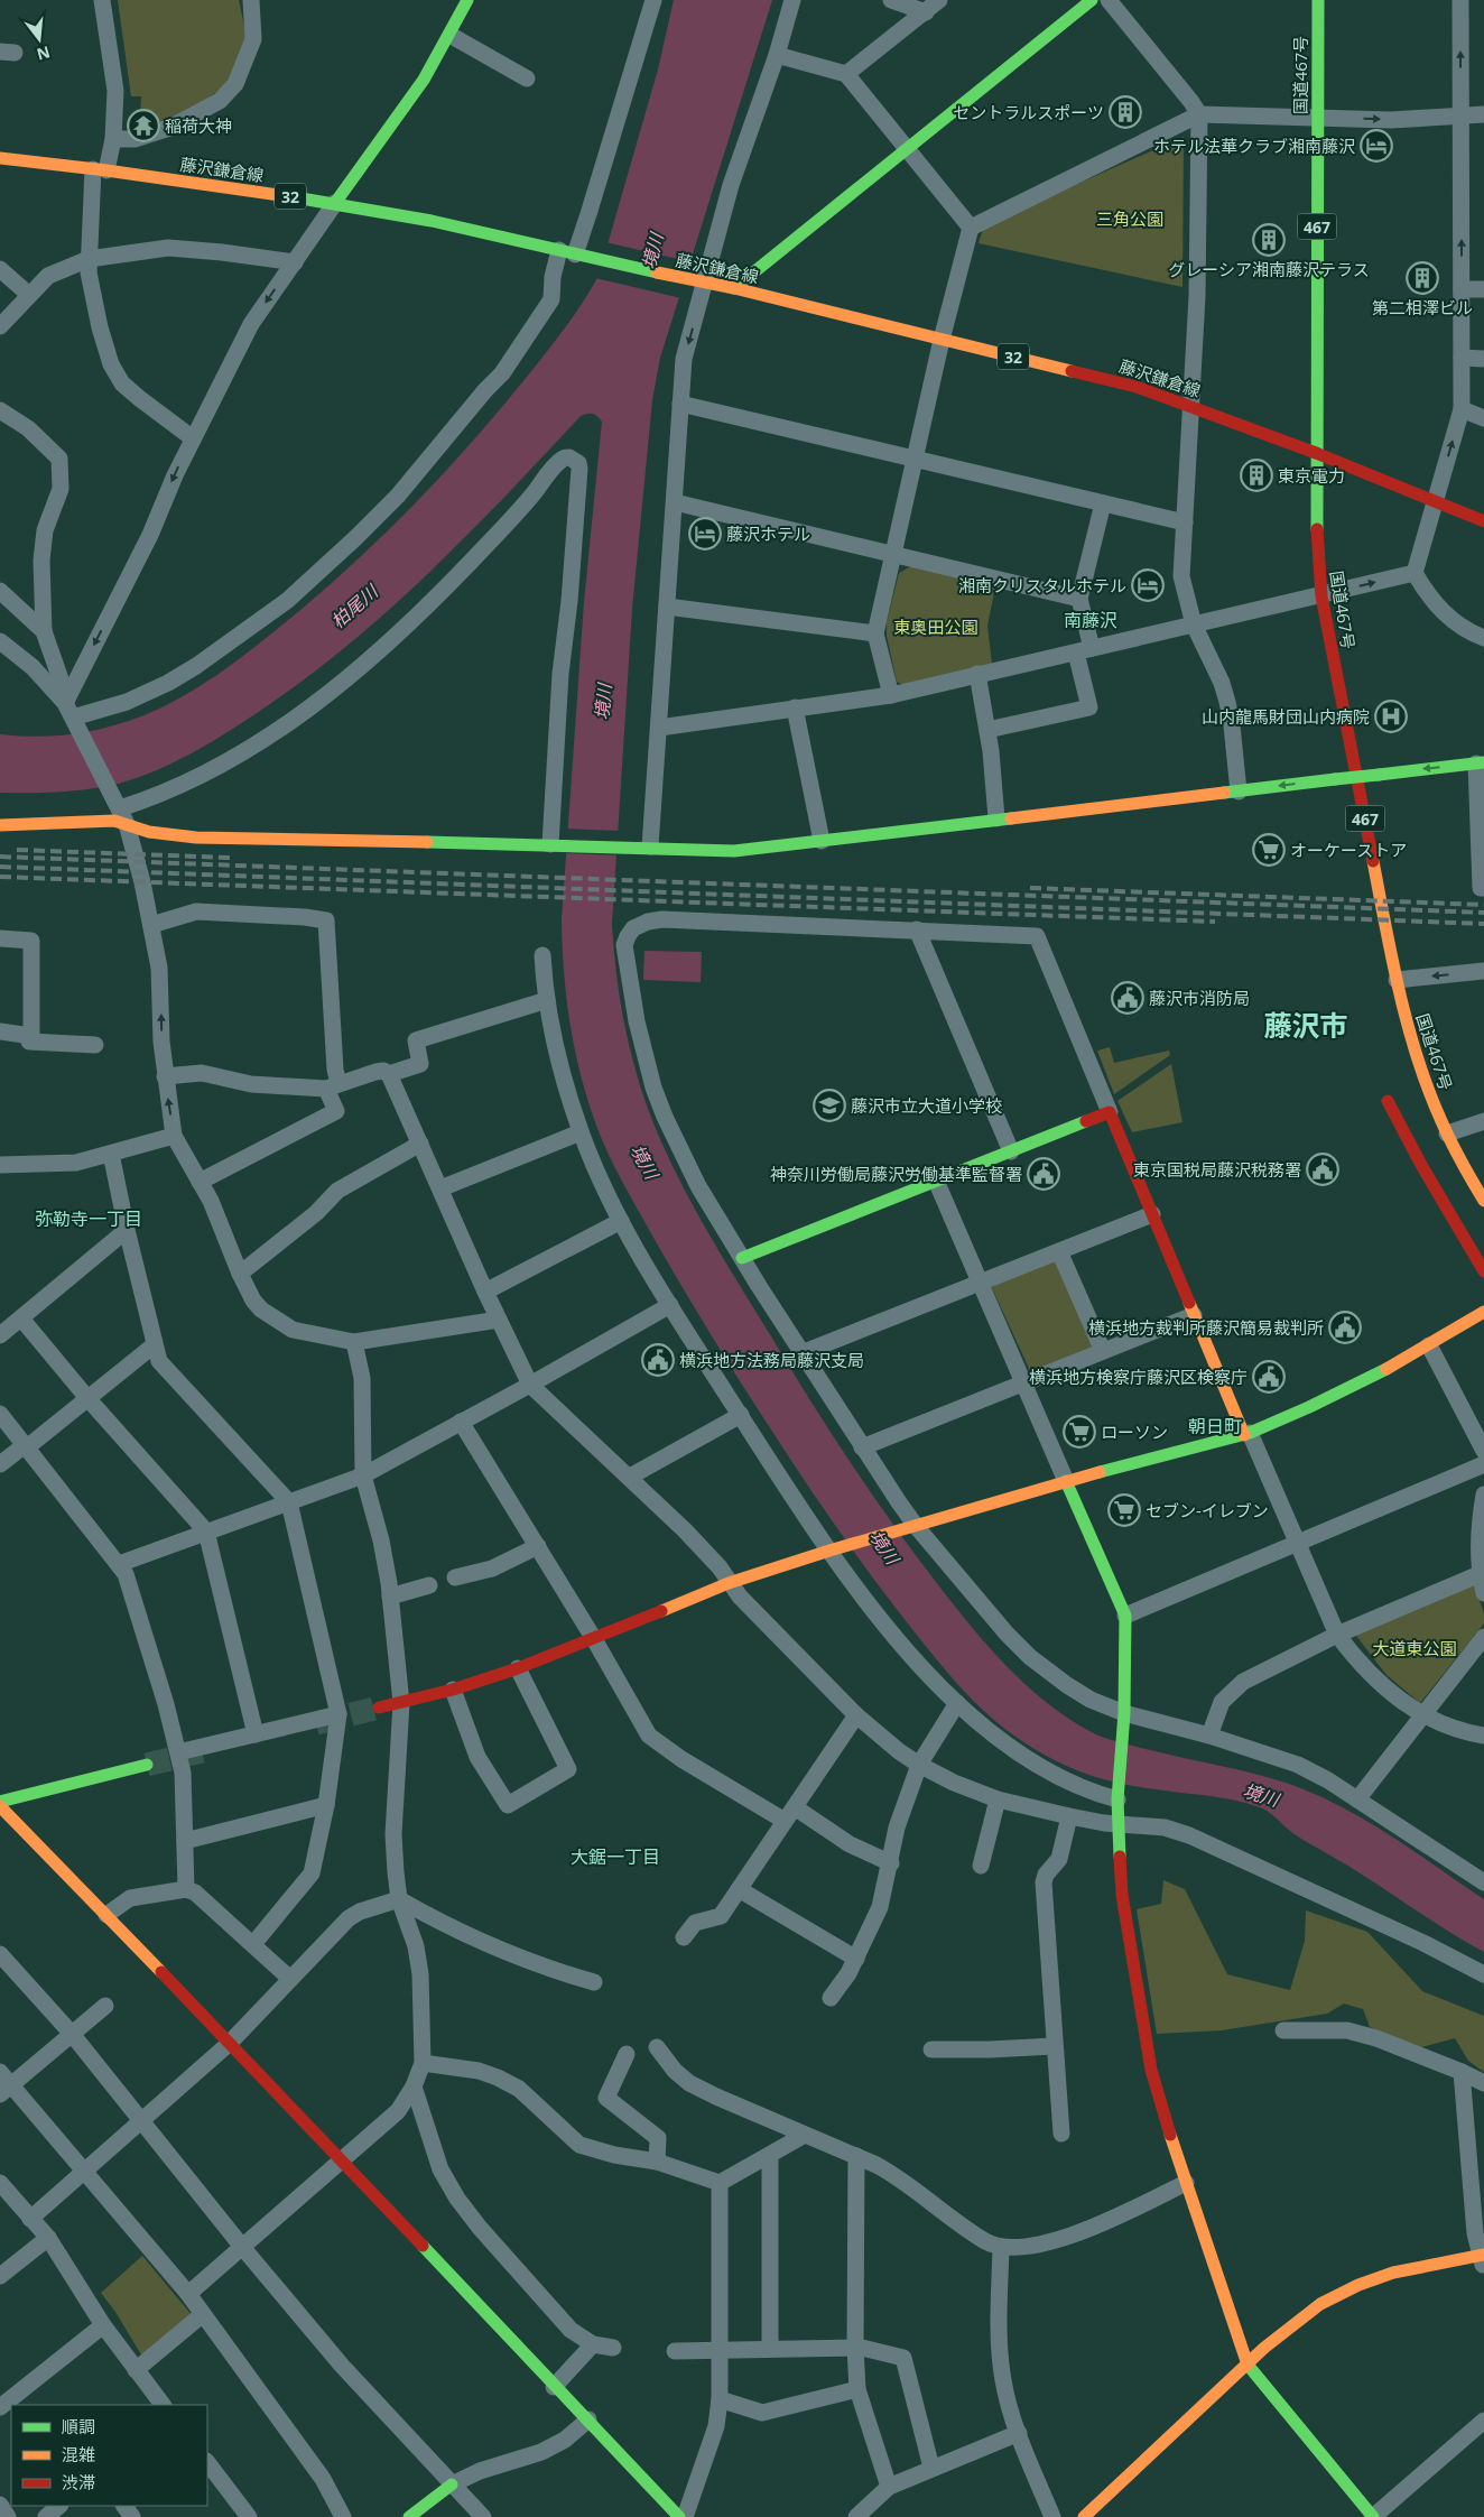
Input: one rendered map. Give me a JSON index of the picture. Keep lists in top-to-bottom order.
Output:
{
  "streets": {
    "main road": [
      "国道467号",
      "藤沢鎌倉線",
      "32",
      "467"
    ]
  },
  "crossings": [
    ["国道467号", "藤沢鎌倉線"]
  ],
  "districts": [
    "南藤沢",
    "藤沢市",
    "弥勒寺一丁目",
    "朝日町",
    "大鋸一丁目"
  ],
  "water": ["境川", "柏尾川"],
  "parks": ["三角公園", "東奥田公園", "大道東公園"],
  "places": {
    "building": [
      "セントラルスポーツ",
      "グレーシア湘南藤沢テラス",
      "第二相澤ビル",
      "東京電力"
    ],
    "temple": ["稲荷大神"],
    "hotel": ["ホテル法華クラブ湘南藤沢", "藤沢ホテル", "湘南クリスタルホテル"],
    "hospital": ["山内龍馬財団山内病院"],
    "supermarket": ["オーケーストア", "ローソン", "セブン-イレブン"],
    "public building": [
      "藤沢市消防局",
      "東京国税局藤沢税務署",
      "神奈川労働局藤沢労働基準監督署",
      "横浜地方裁判所藤沢簡易裁判所",
      "横浜地方法務局藤沢支局",
      "横浜地方検察庁藤沢区検察庁"
    ],
    "school or university": ["藤沢市立大道小学校"]
  },
  "legend": ["順調", "混雑", "渋滞"],
  "north": "bottom"
}
